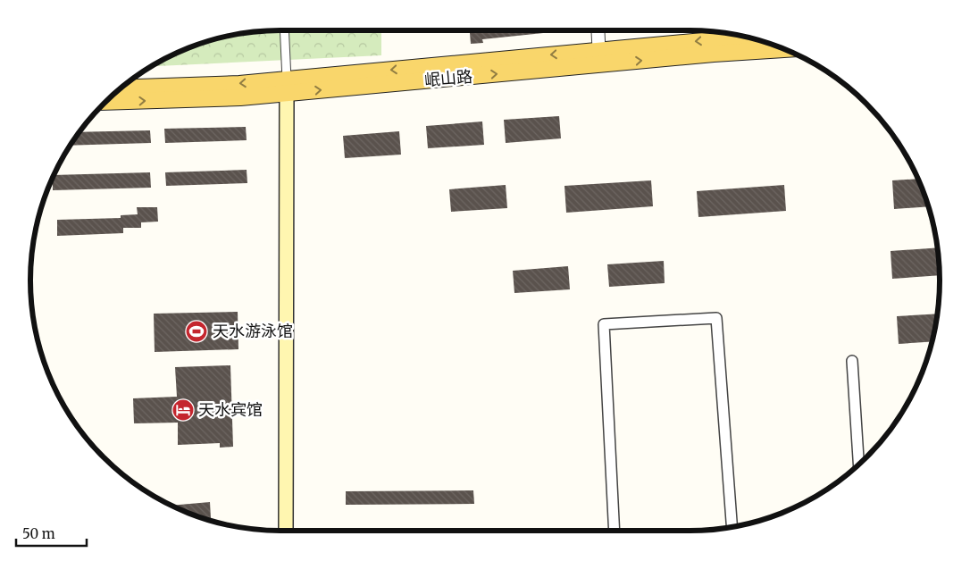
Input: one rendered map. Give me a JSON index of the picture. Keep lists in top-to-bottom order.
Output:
{
  "streets": {
    "main road": ["岷山路"]
  },
  "places": {
    "sports": ["天水游泳馆"],
    "hotel": ["天水宾馆"]
  },
  "scale_bar": "50 m"
}
